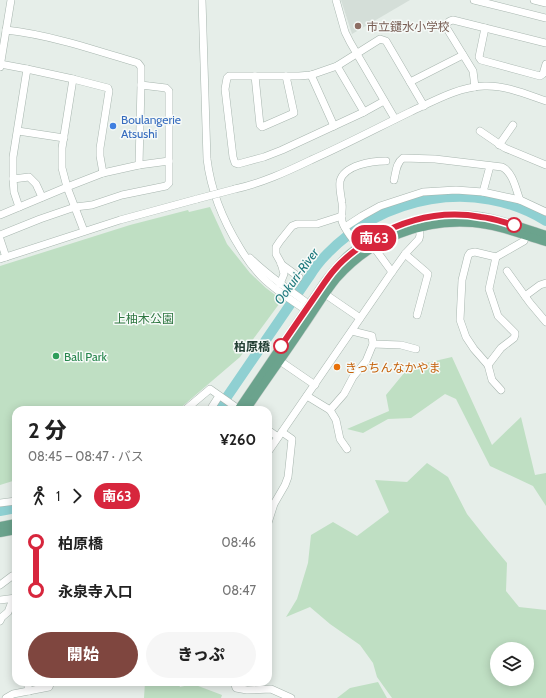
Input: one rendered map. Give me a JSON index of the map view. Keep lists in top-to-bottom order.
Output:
{
  "water": ["Ookuri-River"],
  "parks": ["上柚木公園"],
  "places": [
    "市立鑓水小学校",
    "Boulangerie Atsushi",
    "柏原橋",
    "Ball Park",
    "きっちんなかやま"
  ],
  "lines": ["bus line 南63"],
  "page": {
    "on_map": "南63",
    "heading": ["2 分", "08:45 – 08:47 · バス", "¥260"],
    "legs": ["1", "南63"],
    "list": [
      {
        "name": "柏原橋",
        "value": "08:46"
      },
      {
        "name": "永泉寺入口",
        "value": "08:47"
      }
    ],
    "buttons": ["開始", "きっぷ"]
  }
}
